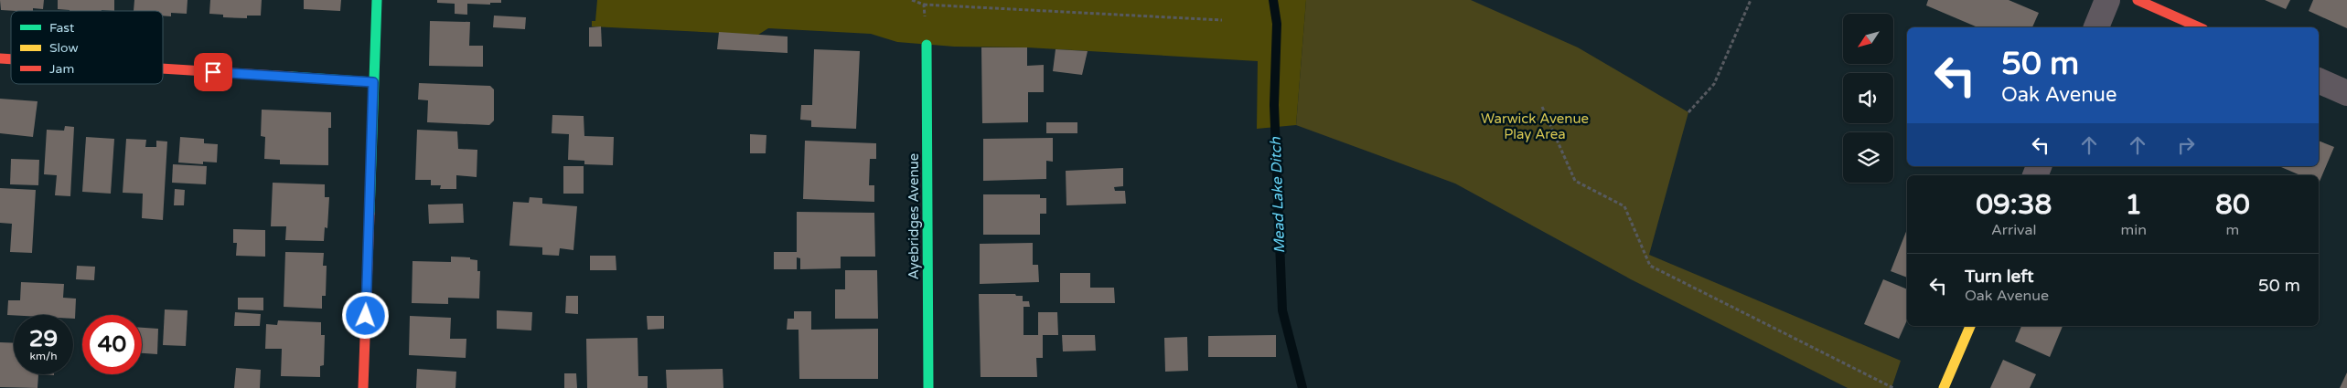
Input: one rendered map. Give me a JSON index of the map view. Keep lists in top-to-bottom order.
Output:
{
  "streets": {
    "street": ["Ayebridges Avenue"]
  },
  "water": ["Mead Lake Ditch"],
  "parks": ["Warwick Avenue Play Area"],
  "legend": ["Fast", "Slow", "Jam"],
  "north": "bottom left",
  "page": {
    "turn": ["50 m", "Oak Avenue"],
    "eta": [
      "09:38",
      "Arrival",
      "1",
      "min",
      "80",
      "m"
    ],
    "list": [
      {
        "name": "Turn left",
        "note": "Oak Avenue",
        "value": "50 m"
      }
    ],
    "speed": "29 km/h",
    "limit": "40"
  }
}
